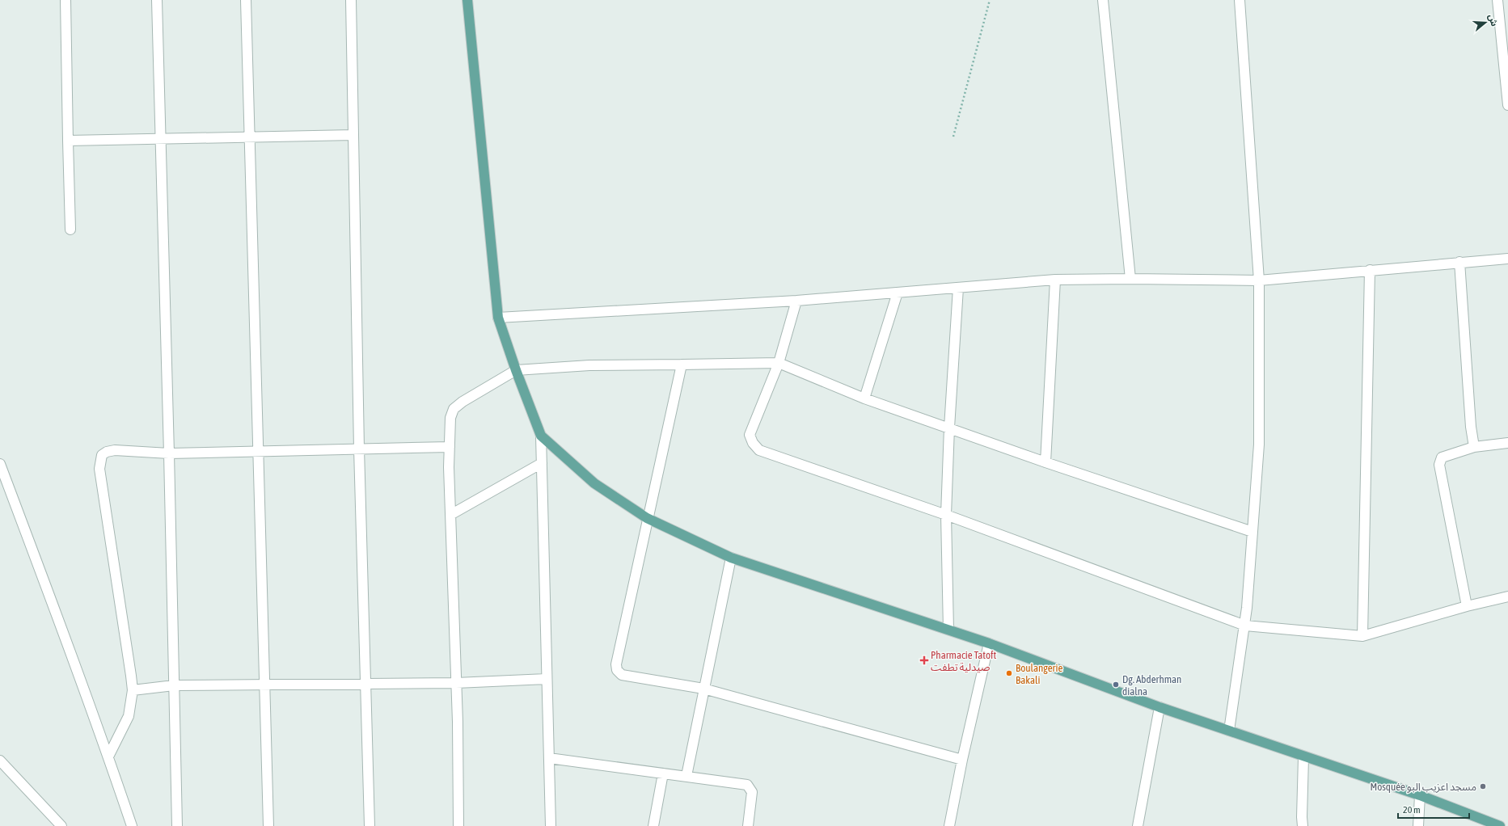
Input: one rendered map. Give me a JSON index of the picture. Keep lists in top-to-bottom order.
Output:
{
  "places": {
    "health": ["Pharmacie Tatoft صيدلية تطفت"],
    "other": ["Boulangerie Bakali", "Dg. Abderhman dialna", "Mosquée مسجد اعزيب البو"]
  },
  "scale_bar": "20 m",
  "north": "right"
}
